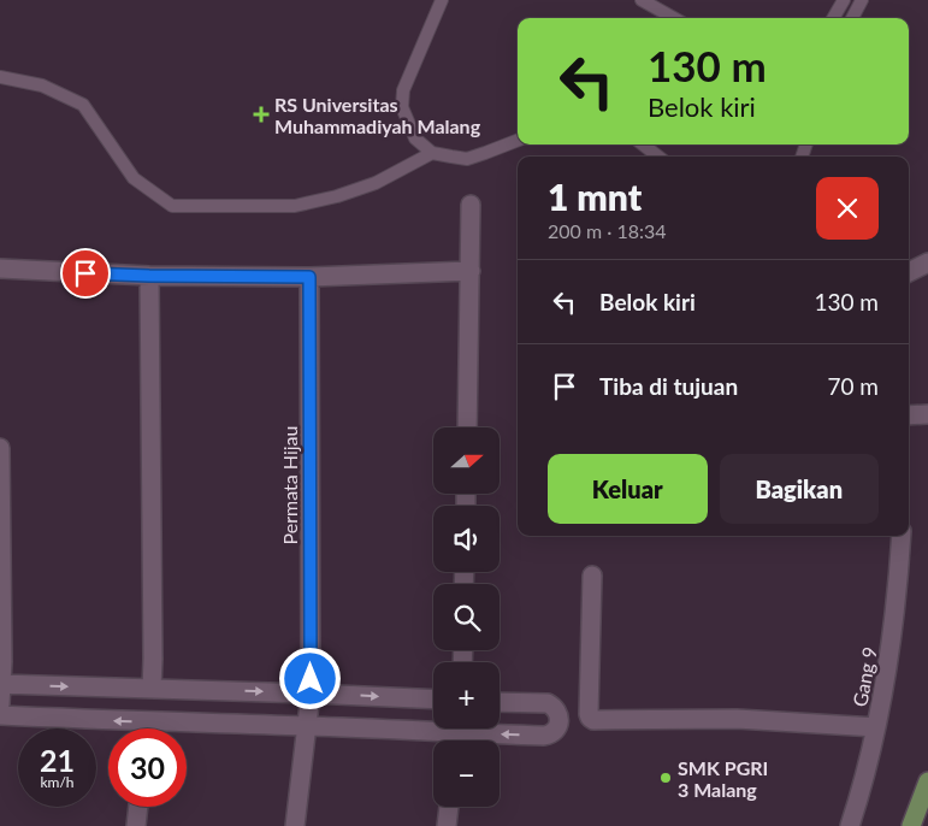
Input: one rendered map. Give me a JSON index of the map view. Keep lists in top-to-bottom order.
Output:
{
  "streets": {
    "street": ["Permata Hijau", "Gang 9"]
  },
  "places": {
    "health": ["RS Universitas Muhammadiyah Malang"],
    "other": ["SMK PGRI 3 Malang"]
  },
  "north": "right",
  "page": {
    "turn": ["130 m", "Belok kiri"],
    "heading": ["1 mnt", "200 m · 18:34"],
    "list": [
      {
        "name": "Belok kiri",
        "value": "130 m"
      },
      {
        "name": "Tiba di tujuan",
        "value": "70 m"
      }
    ],
    "map_buttons": ["+", "−"],
    "buttons": ["Keluar", "Bagikan"],
    "speed": "21 km/h",
    "limit": "30"
  }
}
